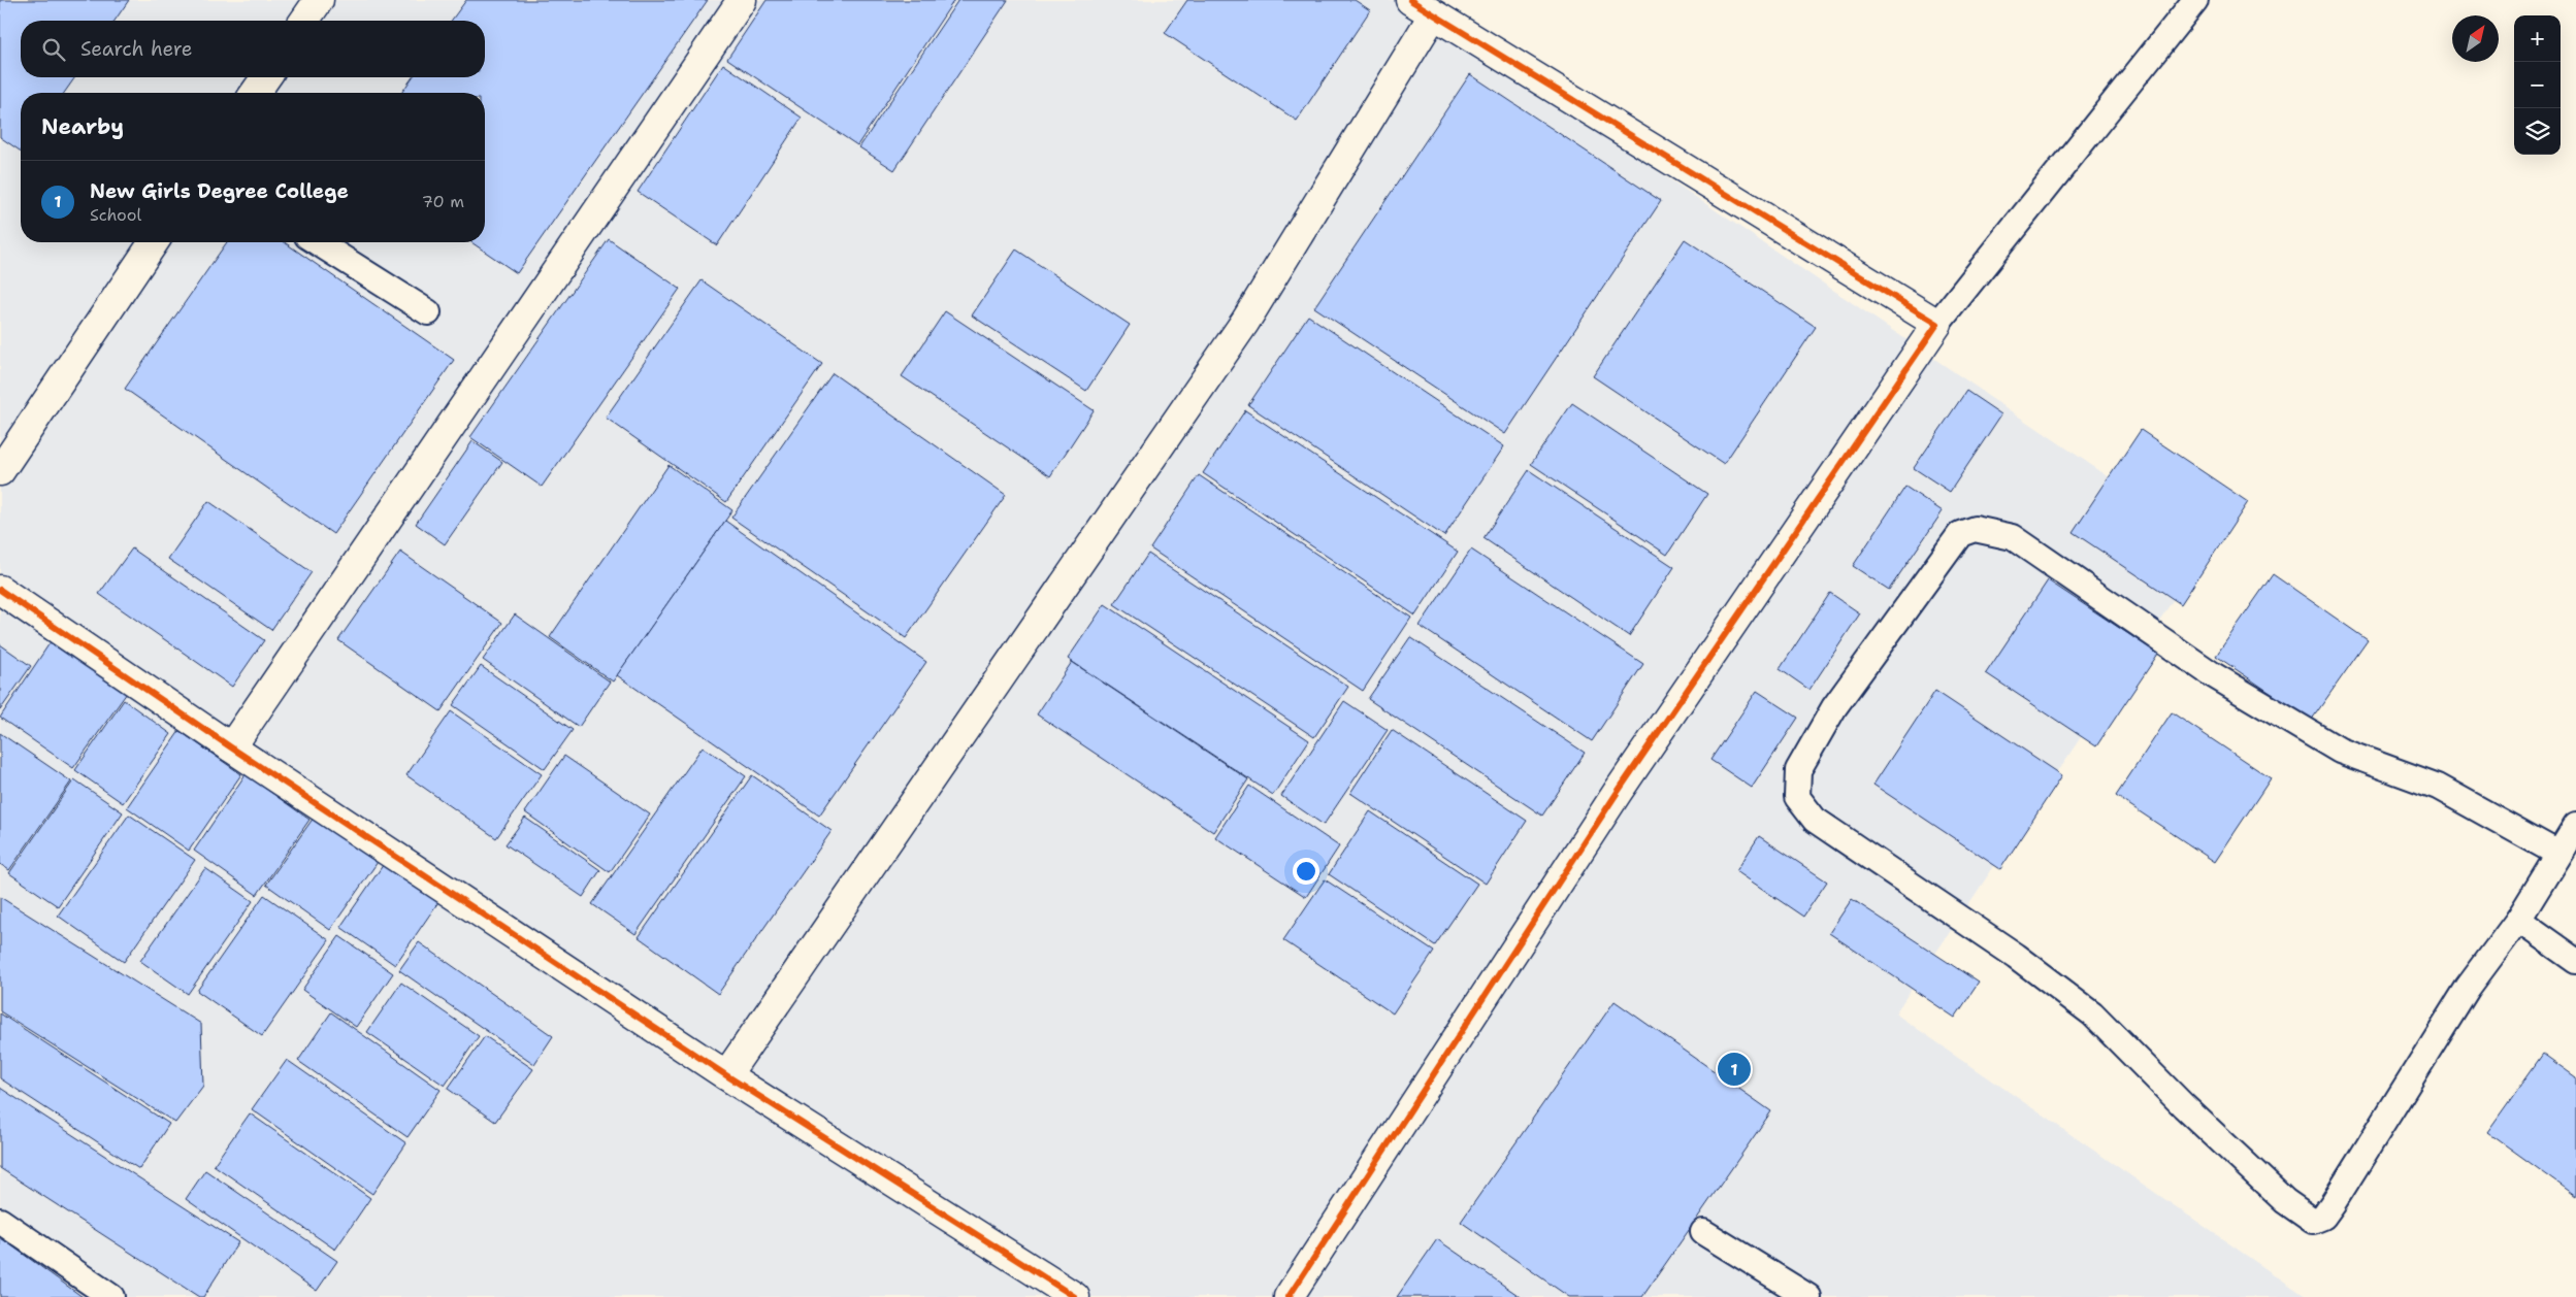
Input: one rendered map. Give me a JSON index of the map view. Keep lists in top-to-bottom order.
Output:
{
  "north": "top right",
  "page": {
    "map_buttons": ["+", "−"],
    "search": "Search here",
    "heading": "Nearby",
    "list": [
      {
        "mark": "1",
        "name": "New Girls Degree College",
        "note": "School",
        "value": "70 m"
      }
    ],
    "pins": "1"
  }
}
